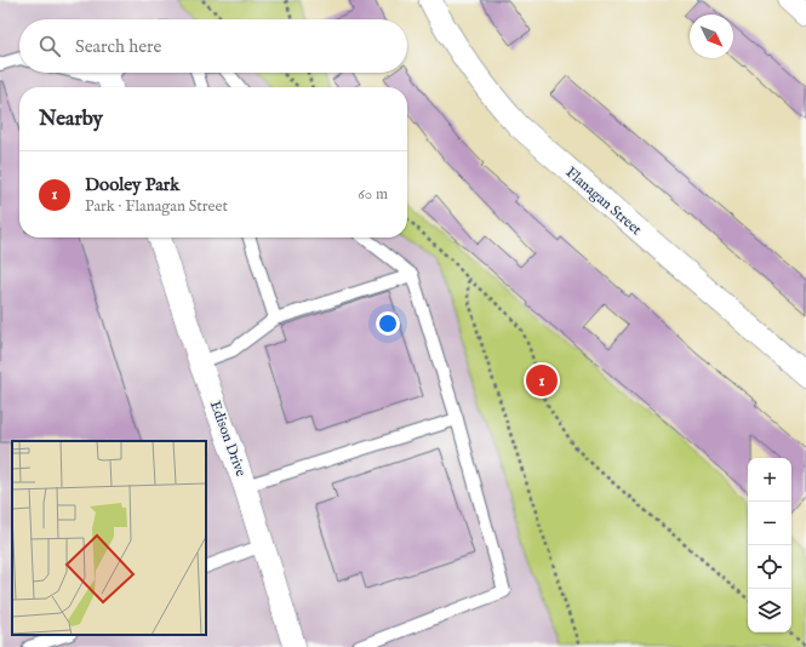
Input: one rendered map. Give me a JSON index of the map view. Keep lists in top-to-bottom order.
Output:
{
  "streets": {
    "street": ["Flanagan Street", "Edison Drive"]
  },
  "north": "bottom right",
  "page": {
    "search": "Search here",
    "heading": "Nearby",
    "list": [
      {
        "mark": "1",
        "name": "Dooley Park",
        "note": "Park · Flanagan Street",
        "value": "60 m"
      }
    ],
    "pins": "1",
    "map_buttons": ["+", "−"]
  }
}
